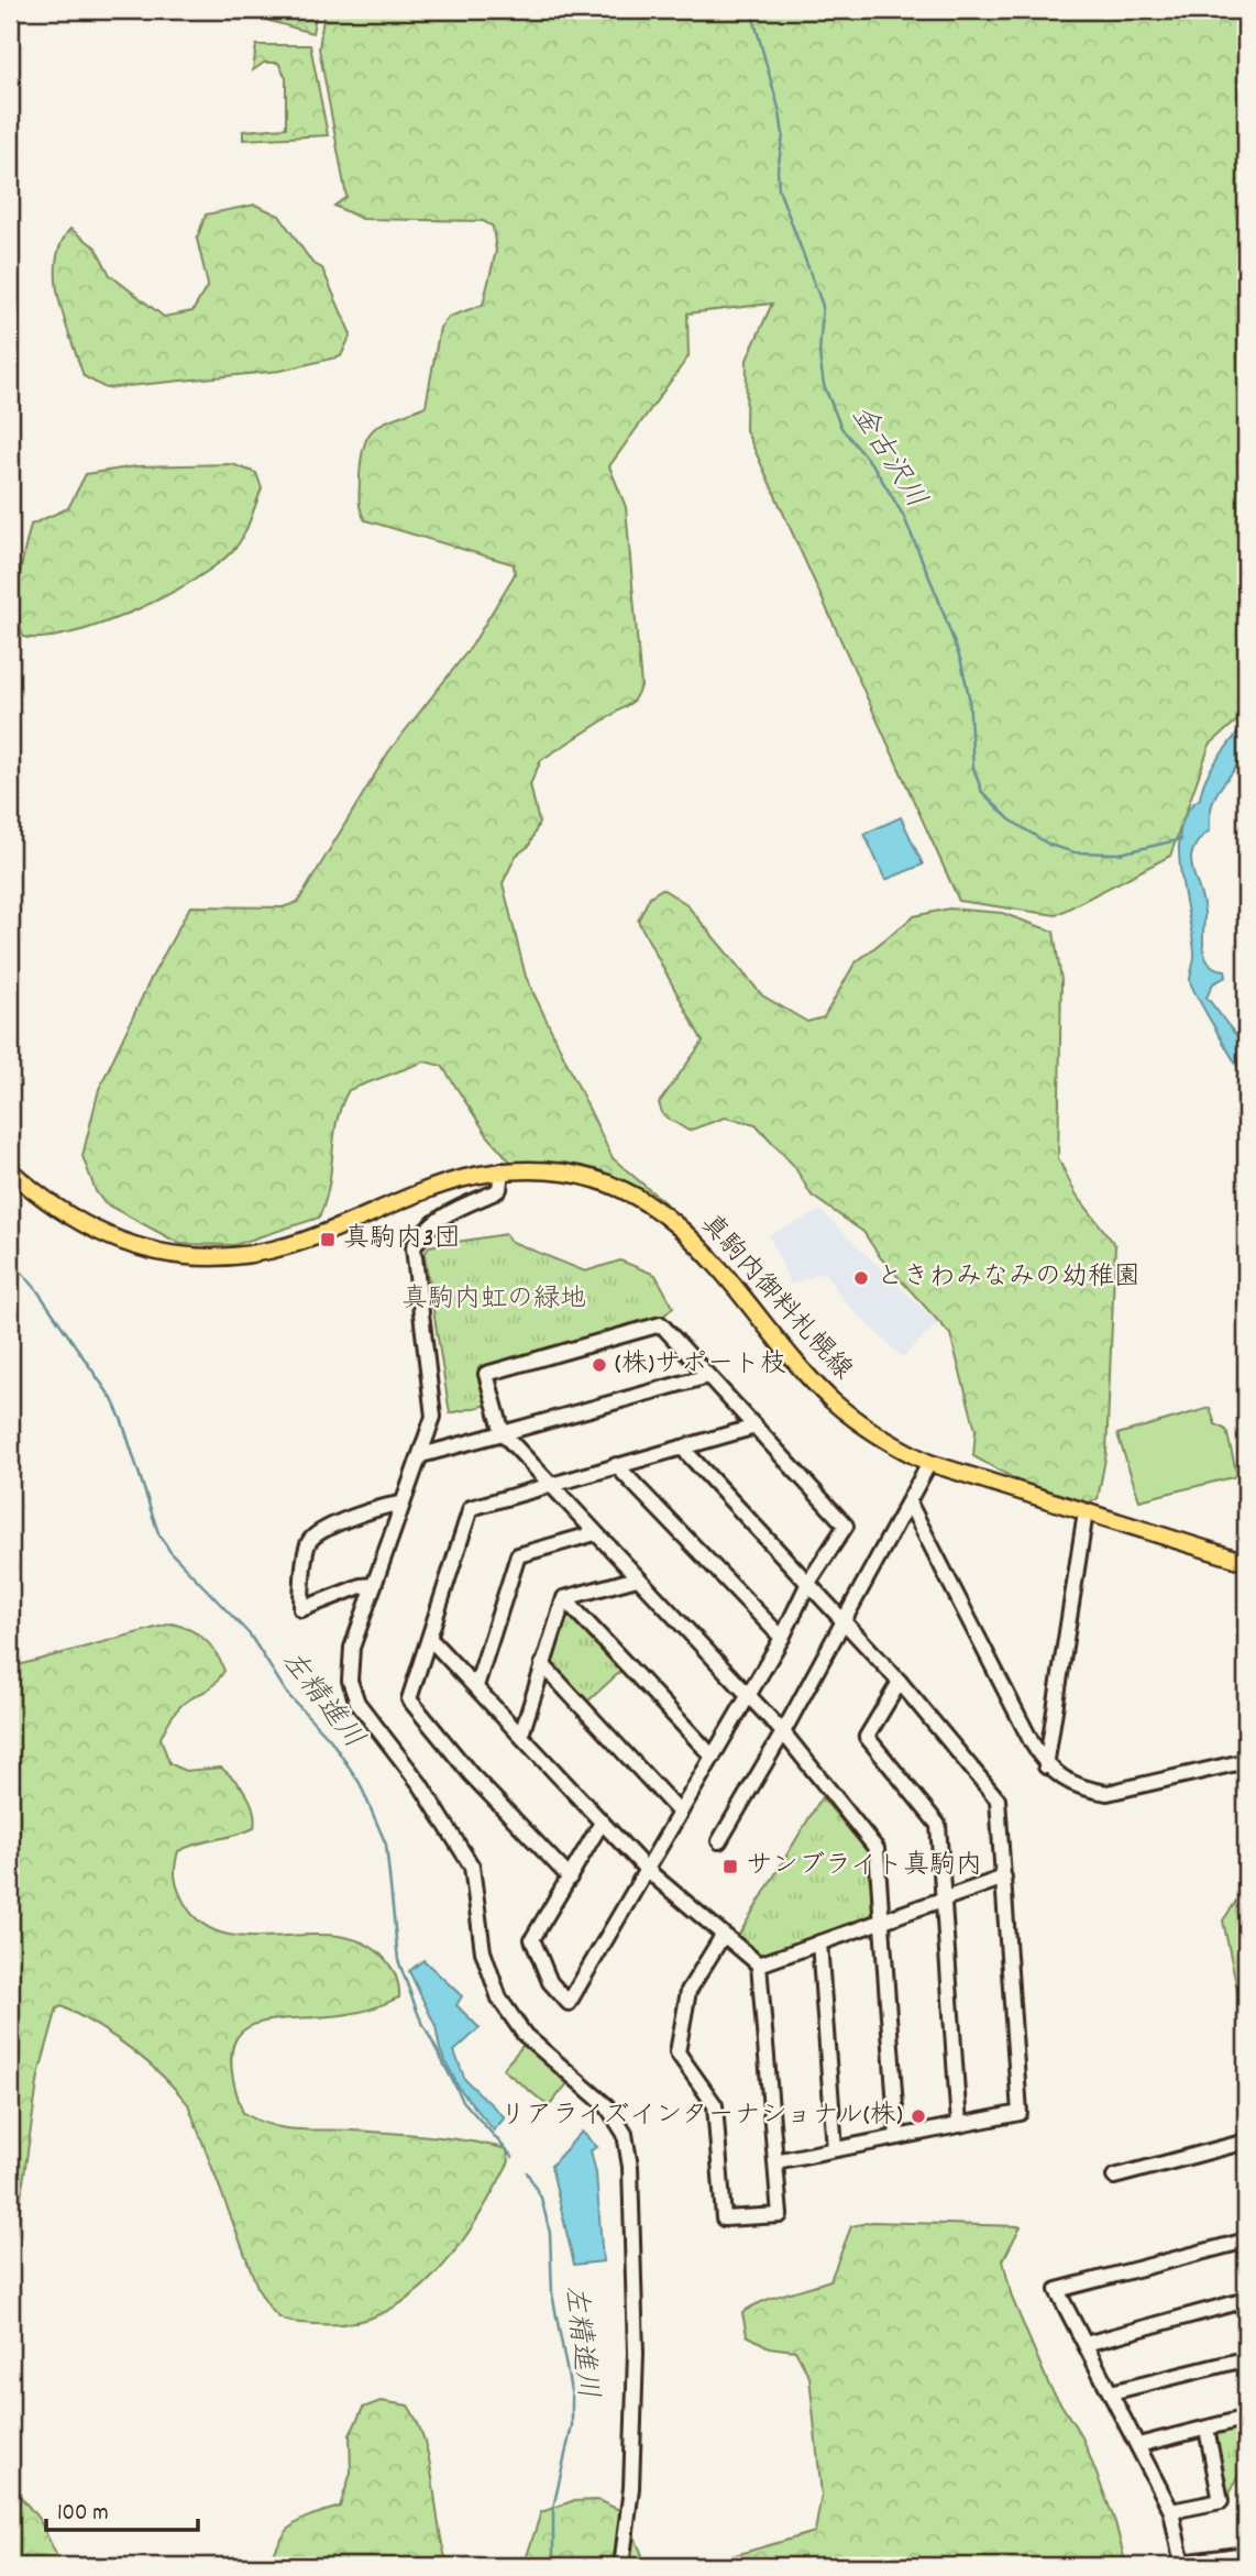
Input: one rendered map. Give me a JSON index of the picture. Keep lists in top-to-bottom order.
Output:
{
  "streets": {
    "main road": ["真駒内御料札幌線"]
  },
  "water": ["金古沢川", "左精進川"],
  "parks": ["真駒内虹の緑地"],
  "places": {
    "transit": ["真駒内3団", "サンブライト真駒内"],
    "other": ["ときわみなみの幼稚園", "(株)サポート枝", "リアライズインターナショナル(株)"]
  },
  "scale_bar": "100 m"
}
